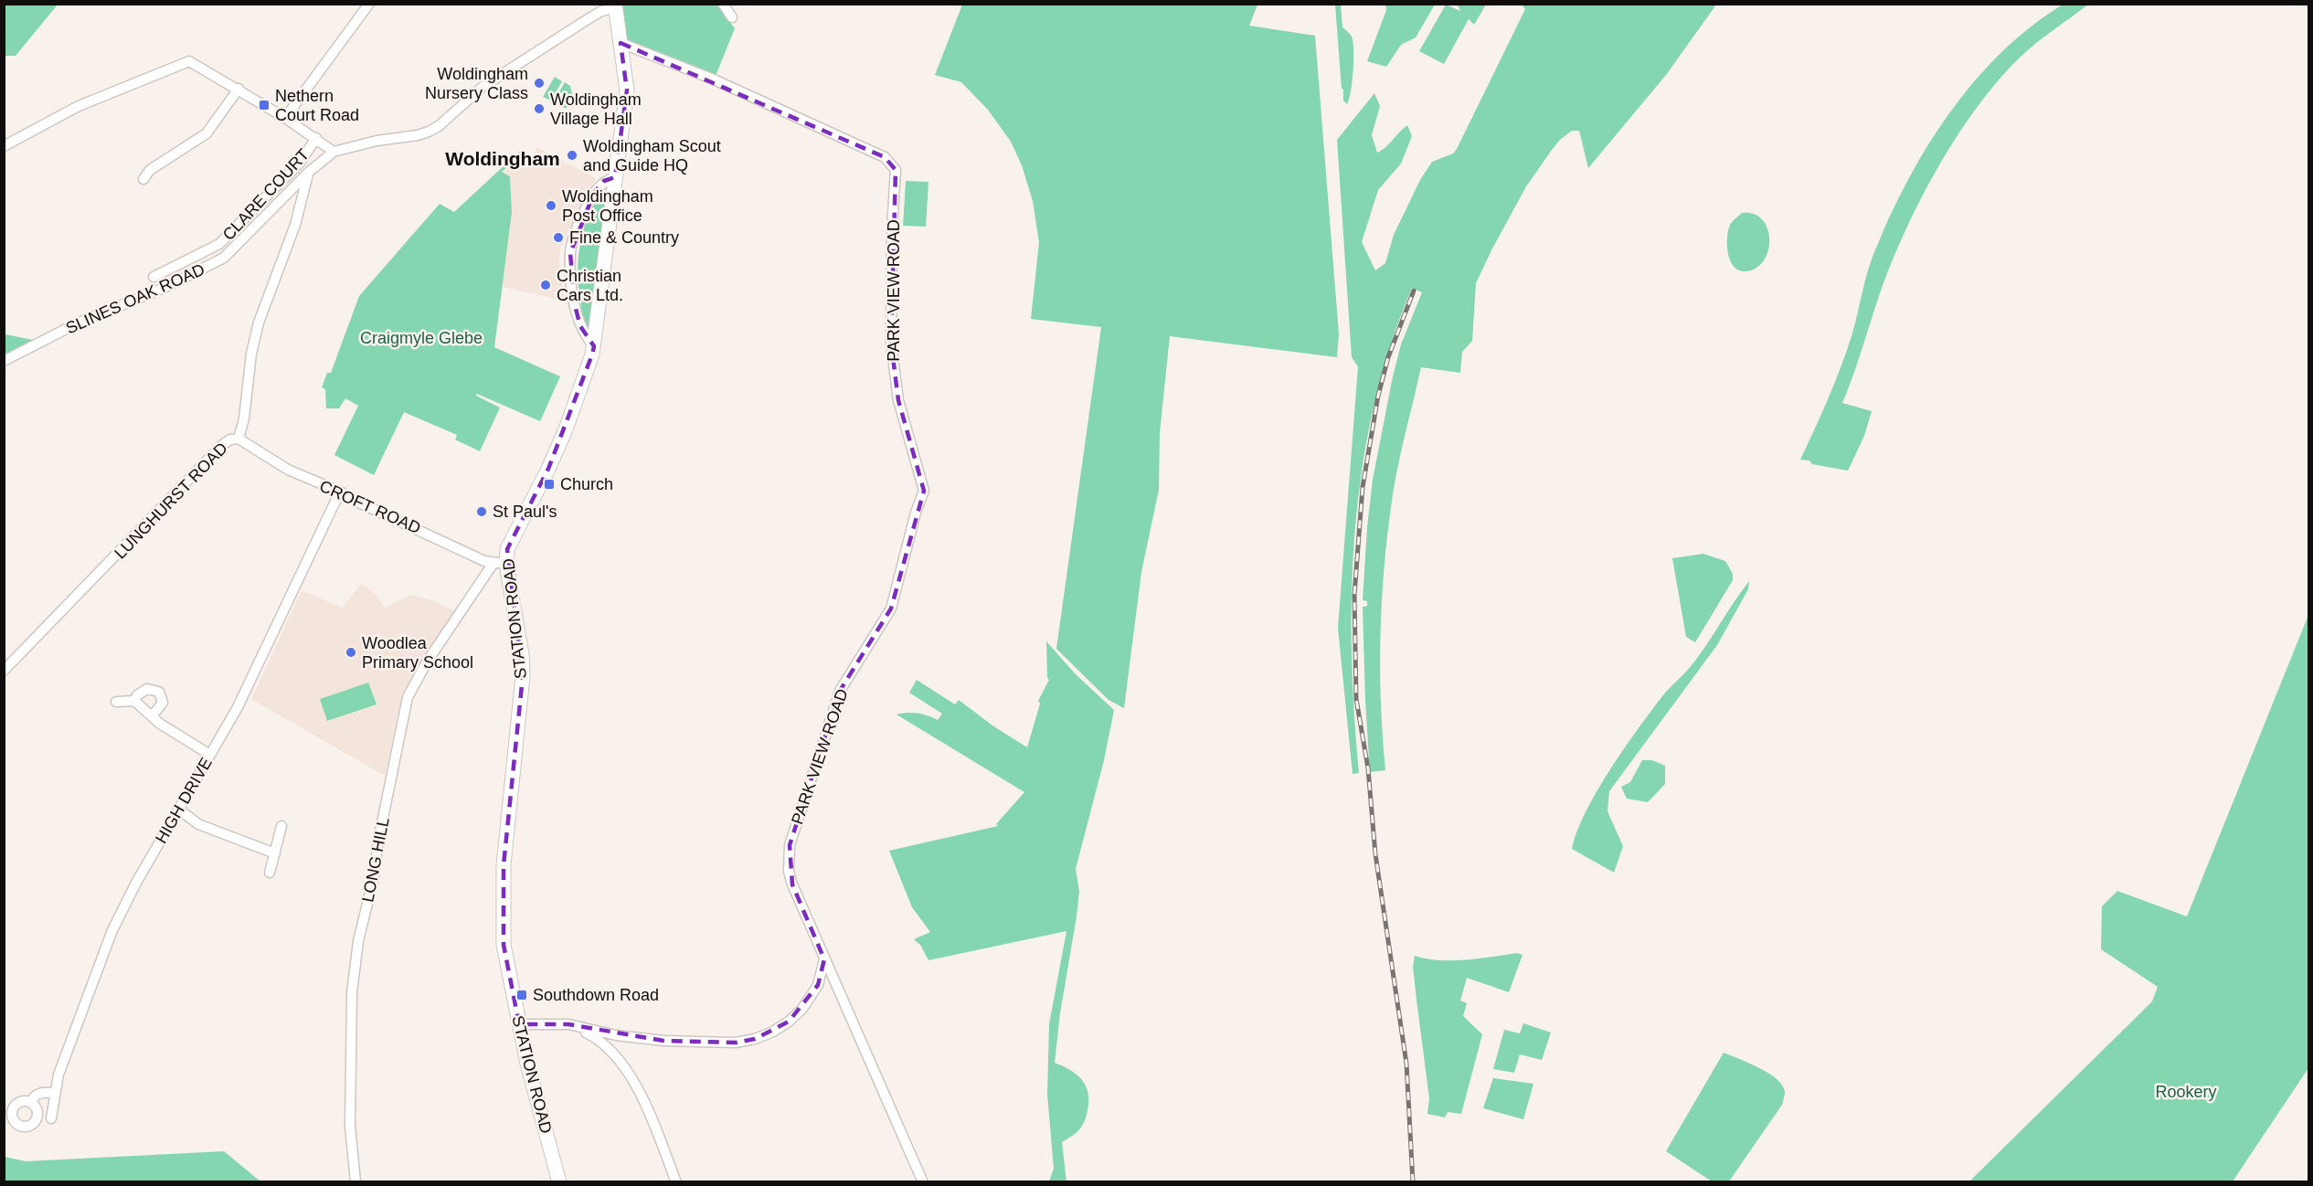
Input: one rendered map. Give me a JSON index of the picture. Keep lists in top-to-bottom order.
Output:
{
  "streets": {
    "street": [
      "CLARE COURT",
      "PARK VIEW ROAD",
      "SLINES OAK ROAD",
      "LUNGHURST ROAD",
      "CROFT ROAD",
      "STATION ROAD",
      "HIGH DRIVE",
      "LONG HILL"
    ]
  },
  "crossings": [
    ["PARK VIEW ROAD", "STATION ROAD"],
    ["SLINES OAK ROAD", "LUNGHURST ROAD"],
    ["SLINES OAK ROAD", "STATION ROAD"],
    ["LUNGHURST ROAD", "CROFT ROAD"],
    ["CROFT ROAD", "STATION ROAD"],
    ["CROFT ROAD", "HIGH DRIVE"],
    ["CROFT ROAD", "LONG HILL"],
    ["STATION ROAD", "LONG HILL"]
  ],
  "districts": ["Woldingham"],
  "parks": ["Craigmyle Glebe", "Rookery"],
  "places": {
    "other": [
      "Woldingham Nursery Class",
      "Woldingham Village Hall",
      "Woldingham Scout and Guide HQ",
      "Woldingham Post Office",
      "Fine & Country",
      "Christian Cars Ltd.",
      "St Paul's",
      "Woodlea Primary School"
    ],
    "transit": ["Nethern Court Road", "Church", "Southdown Road"]
  }
}
